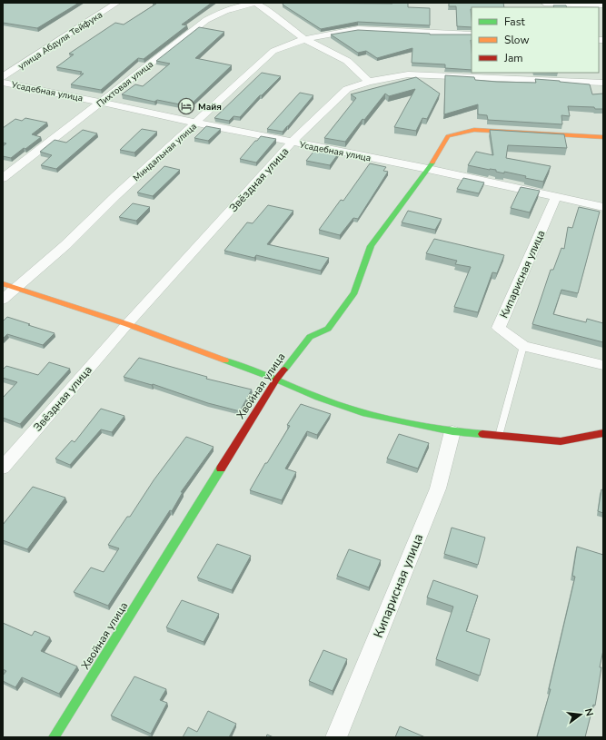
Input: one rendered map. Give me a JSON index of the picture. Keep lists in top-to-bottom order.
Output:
{
  "streets": {
    "street": [
      "улица Абдуля Тейфука",
      "Пихтовая улица",
      "Усадебная улица",
      "Миндальная улица",
      "Звёздная улица",
      "Кипарисная улица",
      "Хвойная улица"
    ]
  },
  "crossings": [
    ["Пихтовая улица", "Усадебная улица"],
    ["Усадебная улица", "Миндальная улица"],
    ["Усадебная улица", "Звёздная улица"],
    ["Усадебная улица", "Кипарисная улица"],
    ["Усадебная улица", "Хвойная улица"]
  ],
  "places": {
    "hotel": ["Майя"]
  },
  "legend": ["Fast", "Slow", "Jam"],
  "north": "right"
}
